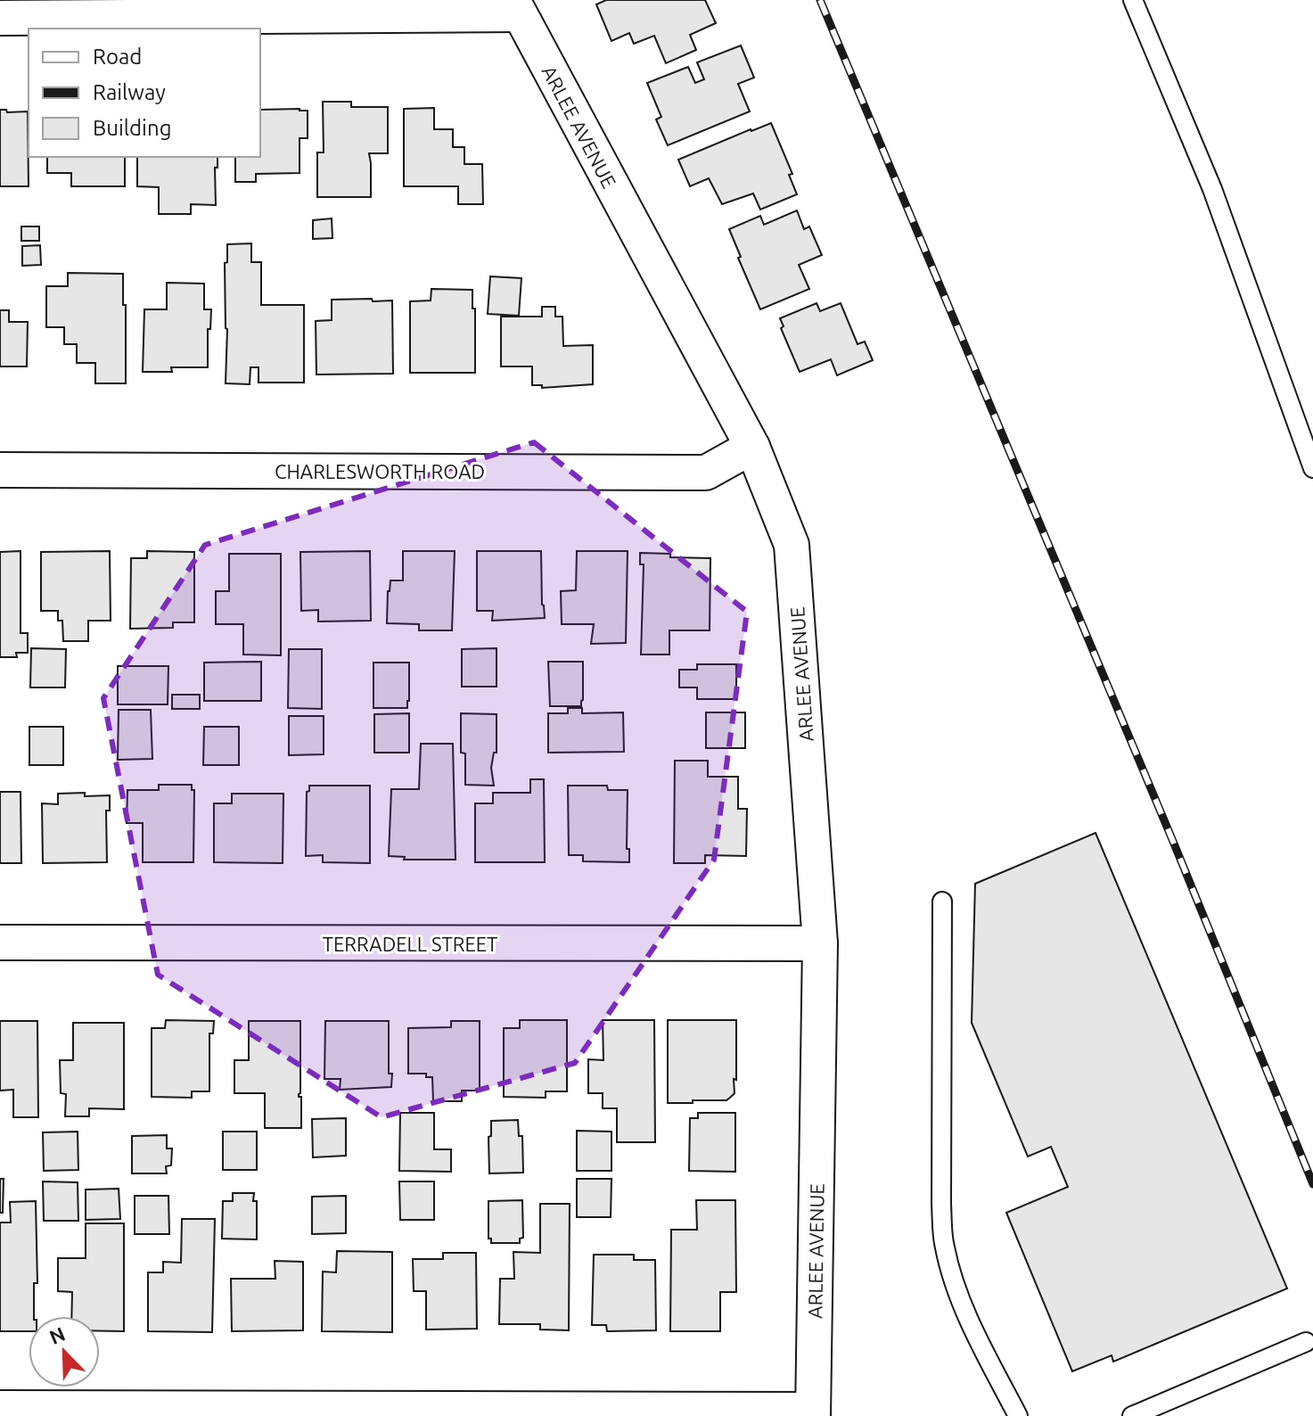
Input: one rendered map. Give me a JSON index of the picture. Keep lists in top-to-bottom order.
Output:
{
  "streets": {
    "street": ["ARLEE AVENUE", "CHARLESWORTH ROAD", "TERRADELL STREET"]
  },
  "crossings": [
    ["ARLEE AVENUE", "CHARLESWORTH ROAD"],
    ["ARLEE AVENUE", "TERRADELL STREET"]
  ],
  "legend": ["Road", "Railway", "Building"],
  "north": "top left"
}
